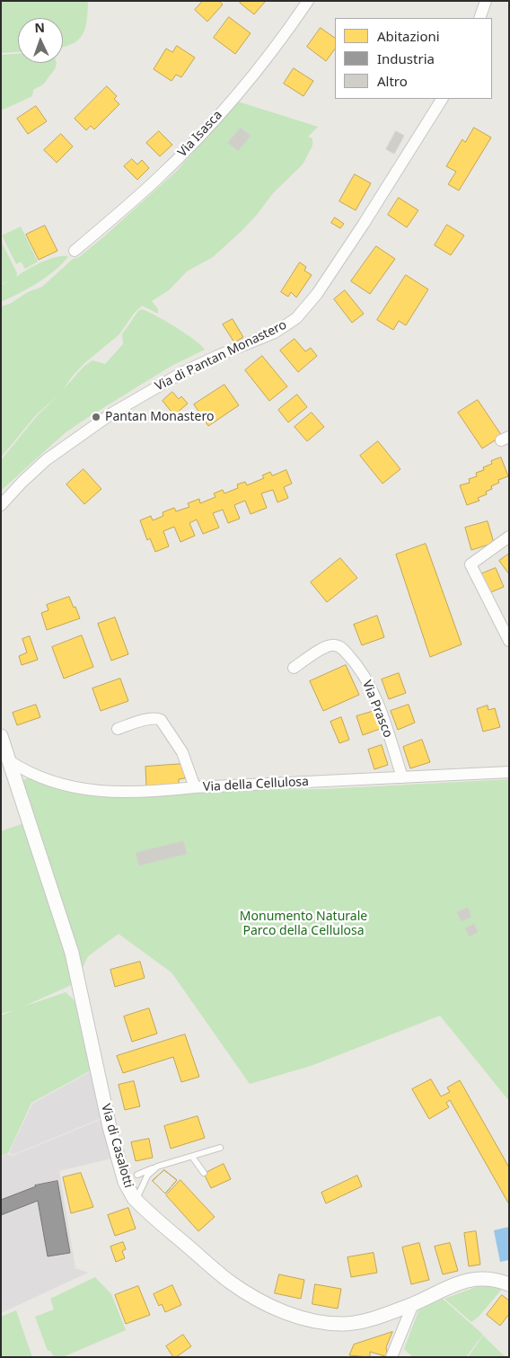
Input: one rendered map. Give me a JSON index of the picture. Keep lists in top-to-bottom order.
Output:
{
  "streets": {
    "street": [
      "Via Isasca",
      "Via di Pantan Monastero",
      "Via Prasco",
      "Via della Cellulosa",
      "Via di Casalotti"
    ]
  },
  "crossings": [
    ["Via Prasco", "Via della Cellulosa"],
    ["Via della Cellulosa", "Via di Casalotti"]
  ],
  "parks": ["Monumento Naturale Parco della Cellulosa"],
  "places": ["Pantan Monastero"],
  "legend": ["Abitazioni", "Industria", "Altro"],
  "north": "top"
}
